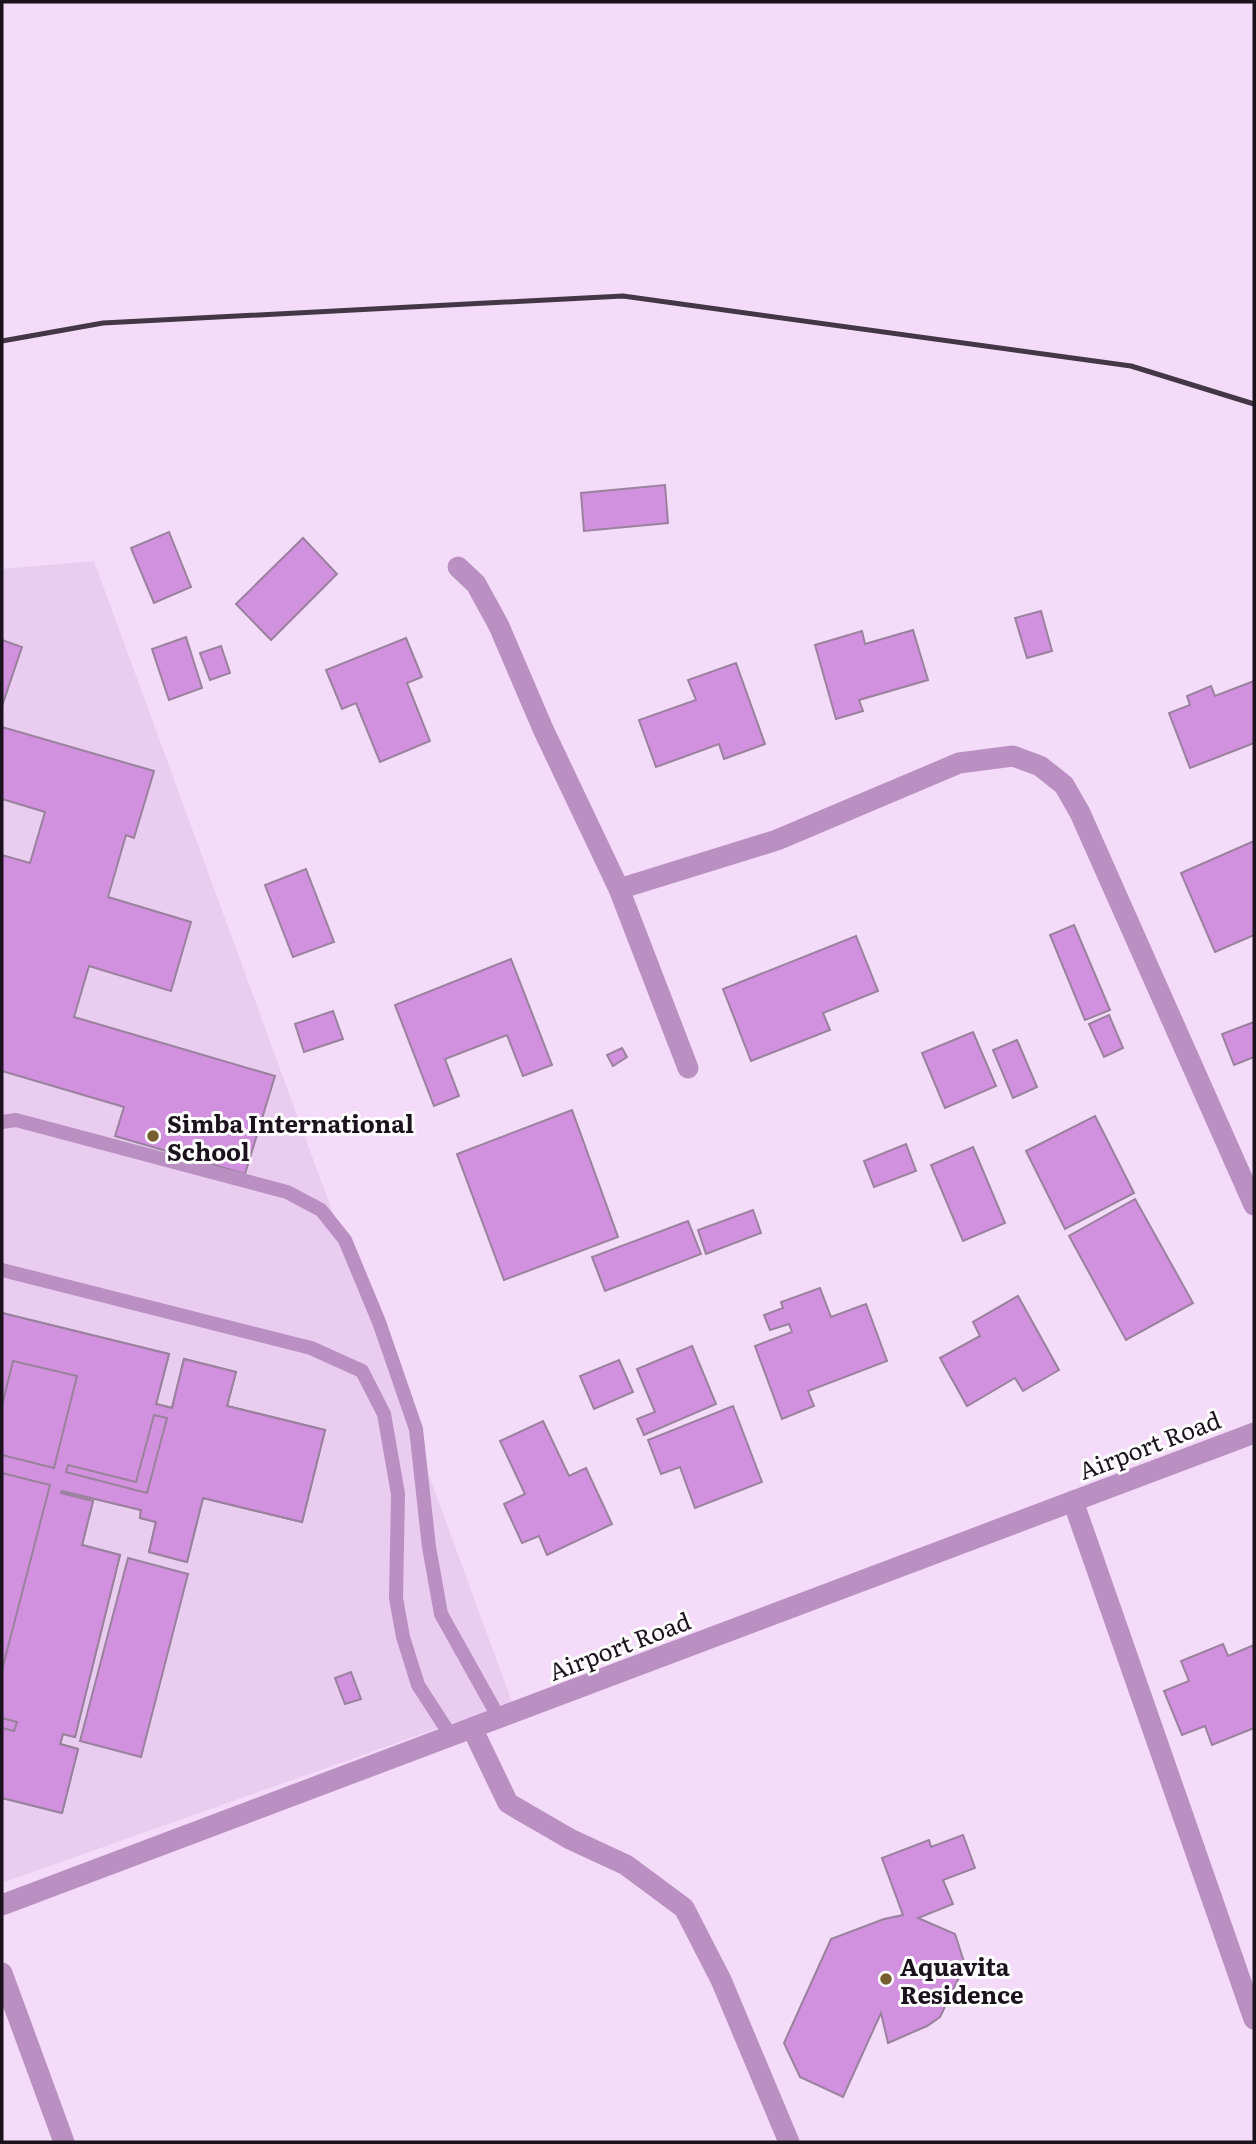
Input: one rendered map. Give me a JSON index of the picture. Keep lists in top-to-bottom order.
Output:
{
  "streets": {
    "street": ["Airport Road"]
  },
  "places": ["Simba International School", "Aquavita Residence"]
}
